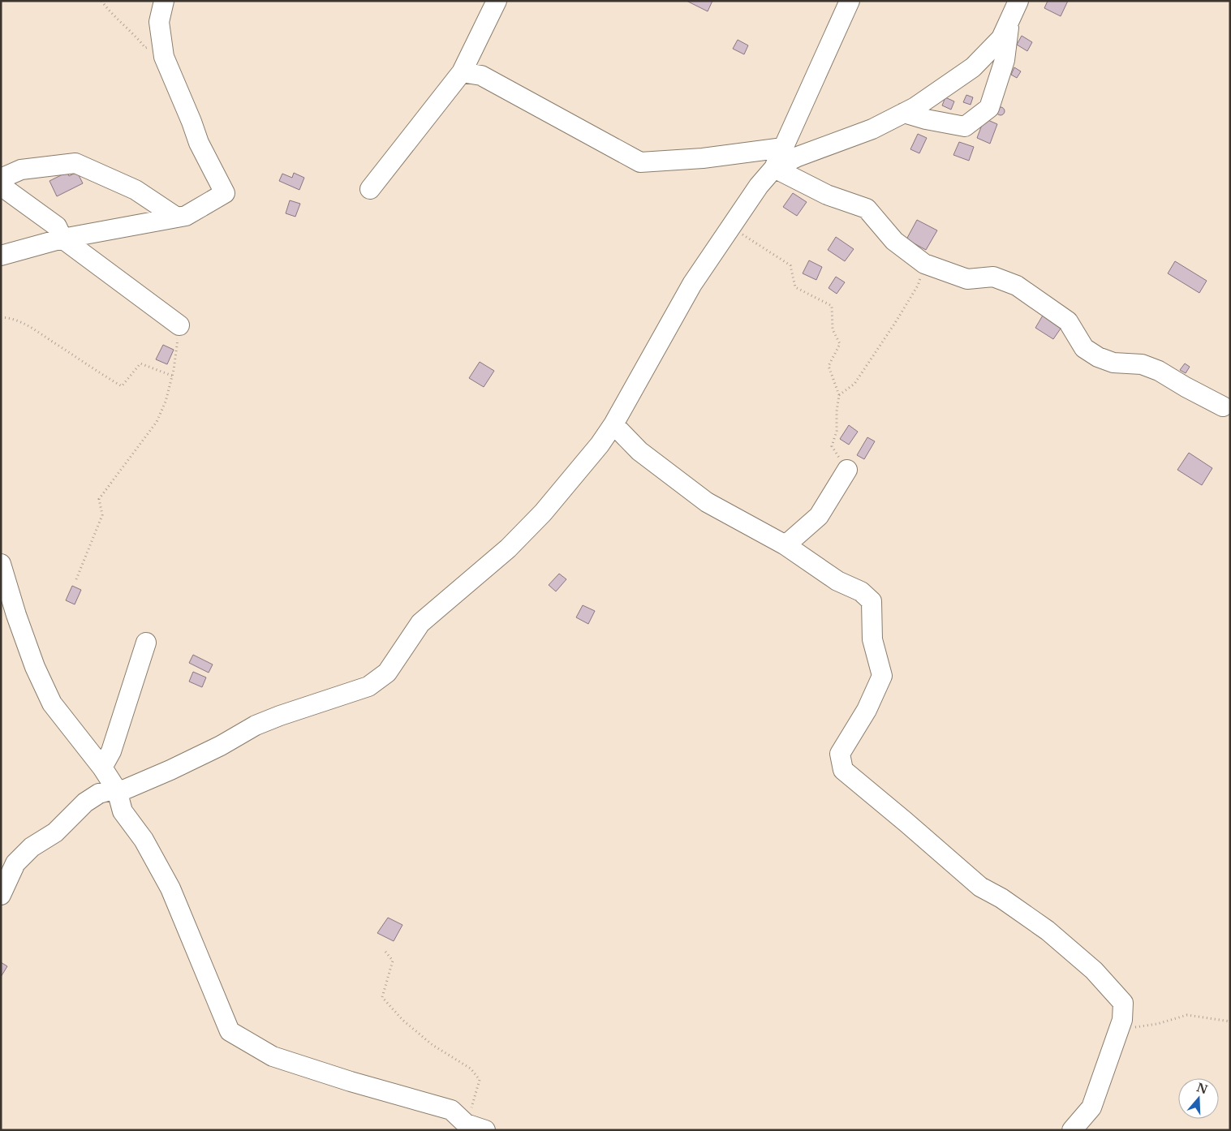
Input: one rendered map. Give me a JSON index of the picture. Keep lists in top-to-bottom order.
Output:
{
  "north": "top"
}
